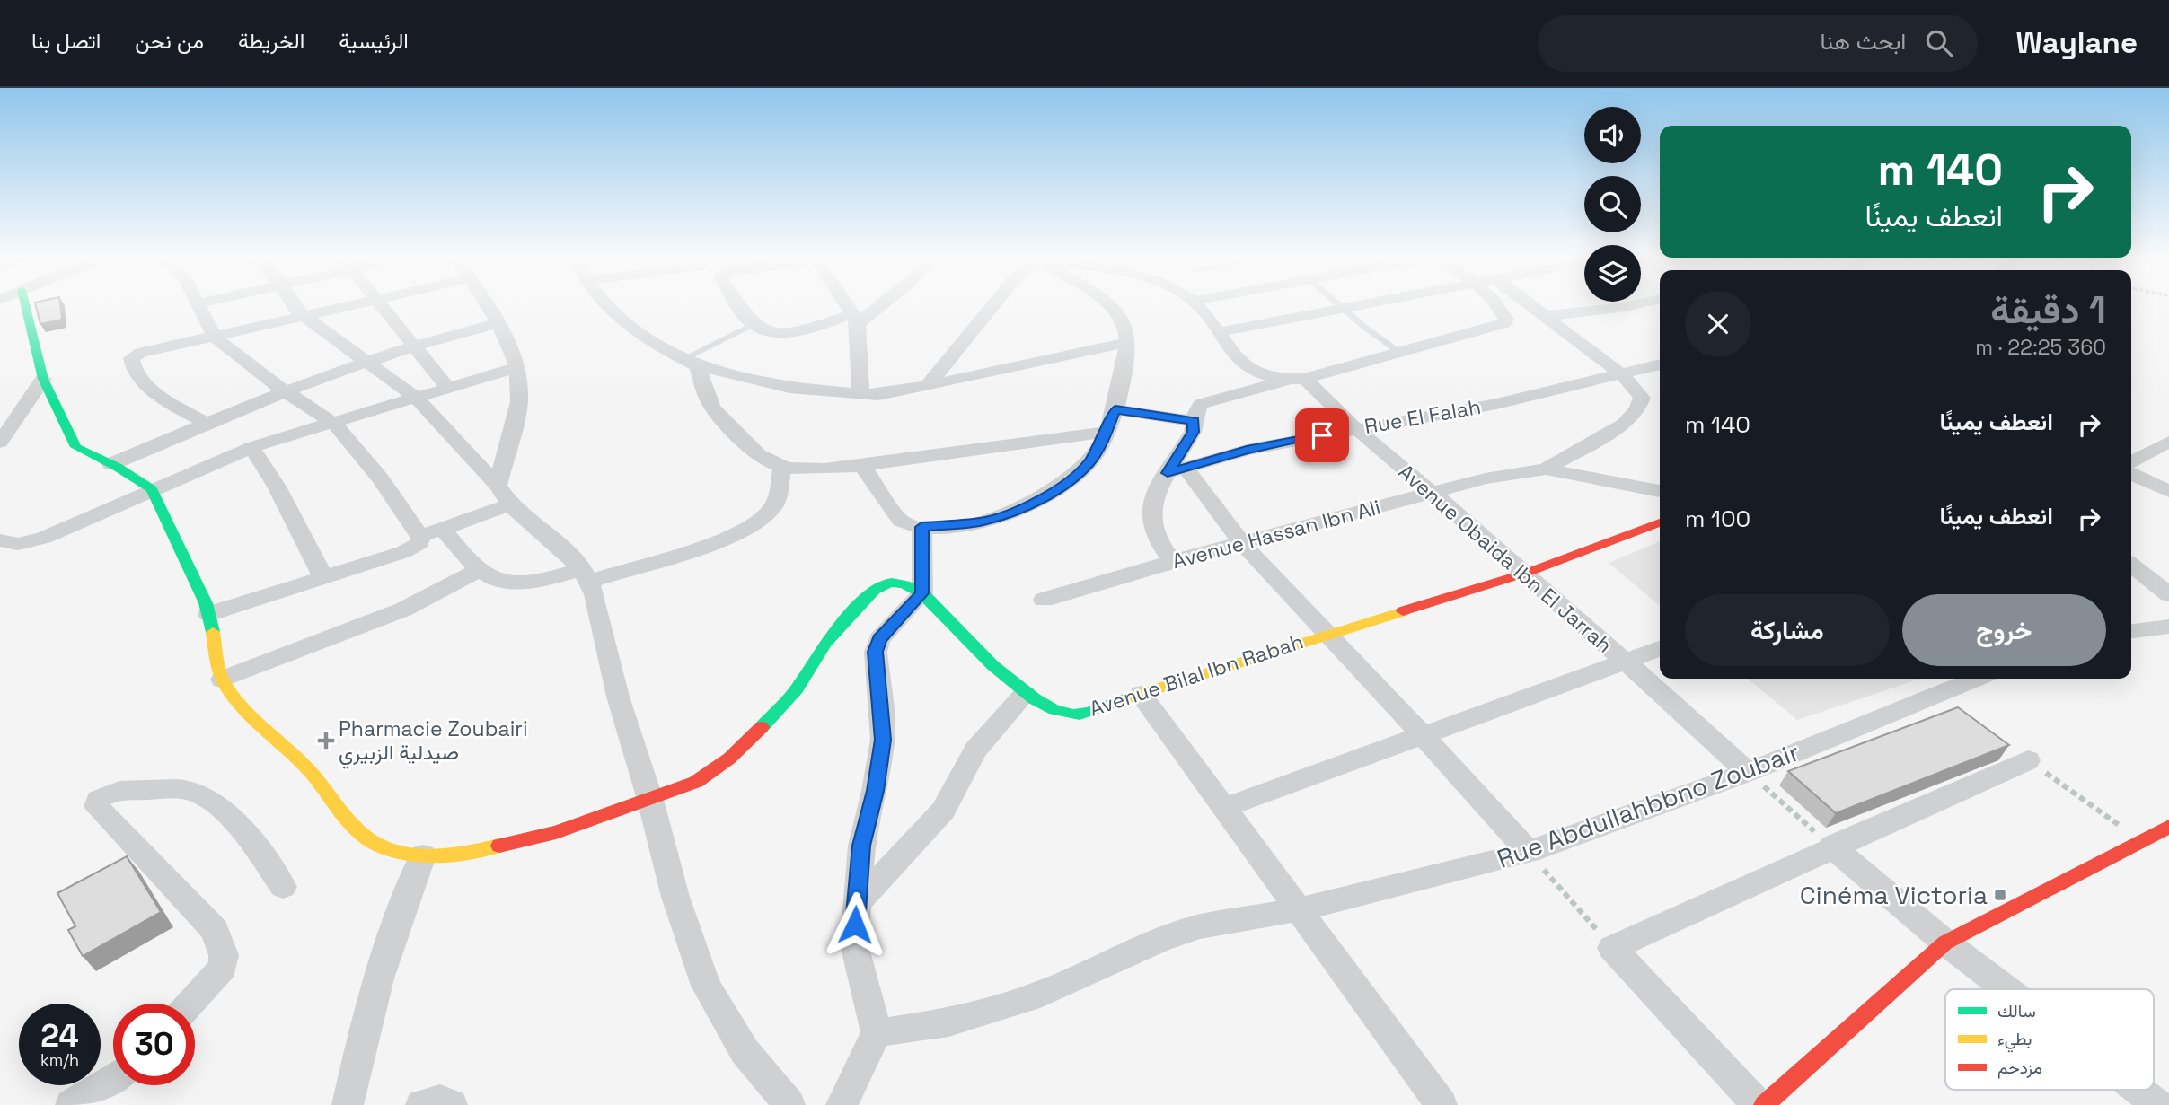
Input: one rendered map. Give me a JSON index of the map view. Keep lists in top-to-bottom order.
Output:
{
  "streets": {
    "street": [
      "Rue El Falah",
      "Avenue Hassan Ibn Ali",
      "Avenue Obaida Ibn El Jarrah",
      "Avenue Bilal Ibn Rabah",
      "Rue Abdullahbbno Zoubair"
    ]
  },
  "crossings": [
    ["Rue El Falah", "Avenue Hassan Ibn Ali"],
    ["Rue El Falah", "Avenue Obaida Ibn El Jarrah"],
    ["Avenue Hassan Ibn Ali", "Avenue Obaida Ibn El Jarrah"],
    ["Avenue Obaida Ibn El Jarrah", "Avenue Bilal Ibn Rabah"],
    ["Avenue Obaida Ibn El Jarrah", "Rue Abdullahbbno Zoubair"]
  ],
  "places": {
    "health": ["Pharmacie Zoubairi صيدلية الزبيري"],
    "transit": ["Cinéma Victoria"]
  },
  "legend": ["سالك", "بطيء", "مزدحم"],
  "page": {
    "header": "Waylane",
    "search": "ابحث هنا",
    "nav": [
      "الرئيسية",
      "الخريطة",
      "من نحن",
      "اتصل بنا"
    ],
    "turn": ["140 m", "انعطف يمينًا"],
    "heading": ["1 دقيقة", "360 m · 22:25"],
    "list": [
      {
        "name": "انعطف يمينًا",
        "value": "140 m"
      },
      {
        "name": "انعطف يمينًا",
        "value": "100 m"
      }
    ],
    "buttons": ["خروج", "مشاركة"],
    "speed": "24 km/h",
    "limit": "30"
  }
}
